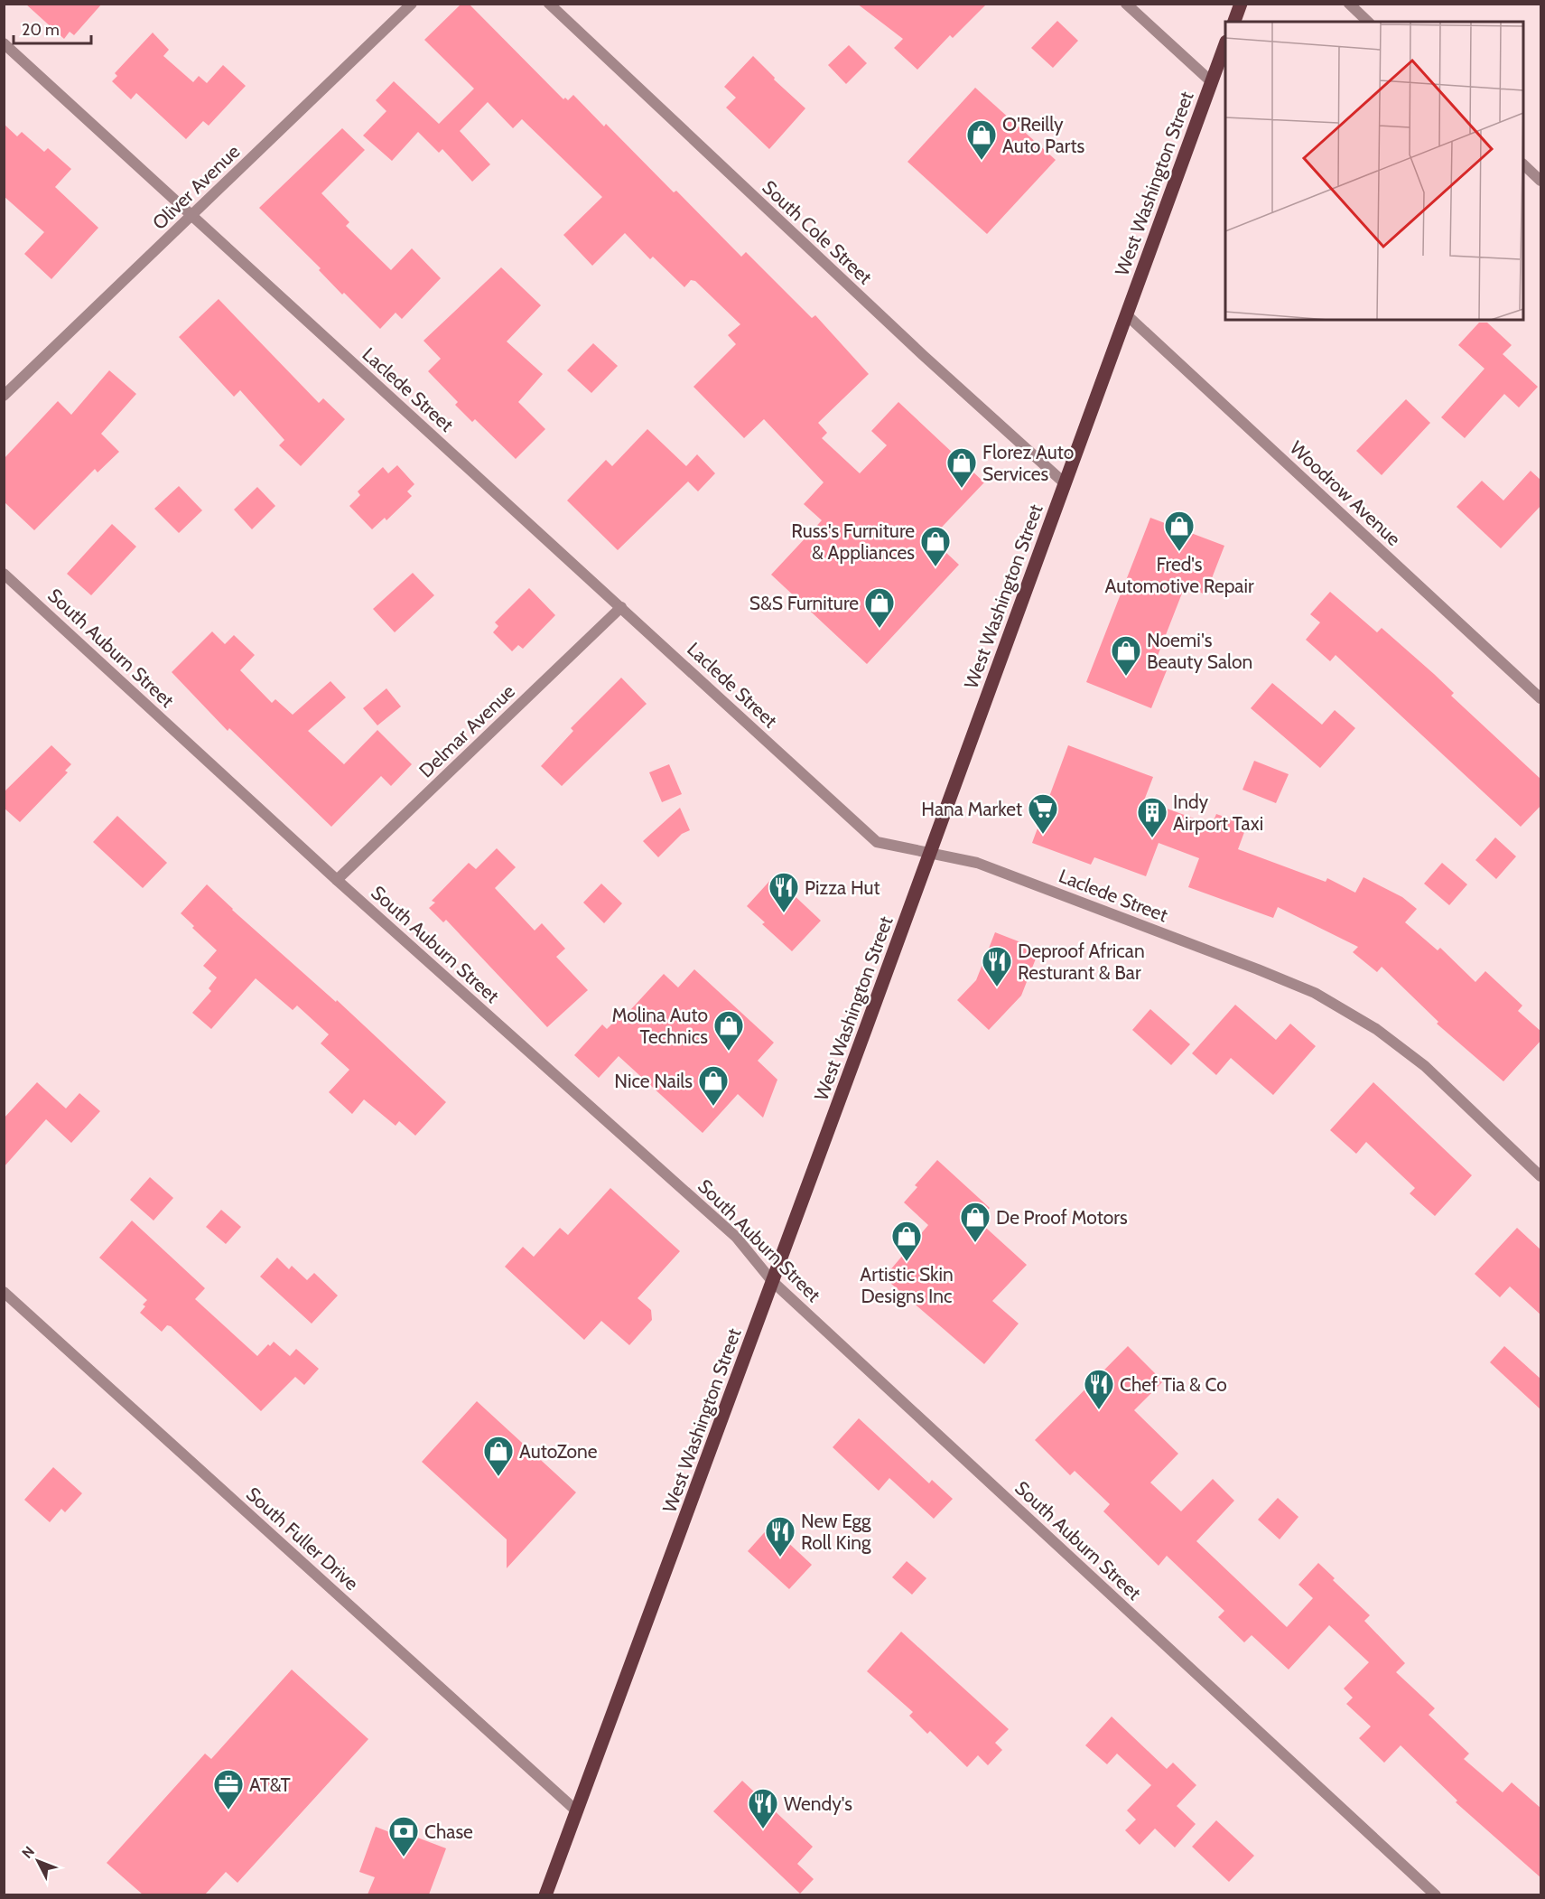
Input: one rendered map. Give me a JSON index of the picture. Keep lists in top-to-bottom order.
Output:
{
  "streets": {
    "main road": ["West Washington Street"],
    "street": [
      "Oliver Avenue",
      "South Cole Street",
      "Laclede Street",
      "Woodrow Avenue",
      "South Auburn Street",
      "Delmar Avenue",
      "South Fuller Drive"
    ]
  },
  "crossings": [
    ["West Washington Street", "South Cole Street"],
    ["West Washington Street", "Laclede Street"],
    ["West Washington Street", "Woodrow Avenue"],
    ["West Washington Street", "South Auburn Street"],
    ["West Washington Street", "South Fuller Drive"],
    ["Oliver Avenue", "Laclede Street"],
    ["Laclede Street", "Delmar Avenue"],
    ["South Auburn Street", "Delmar Avenue"]
  ],
  "places": {
    "shop": [
      "O'Reilly Auto Parts",
      "Florez Auto Services",
      "Fred's Automotive Repair",
      "Russ's Furniture & Appliances",
      "S&S Furniture",
      "Noemi's Beauty Salon",
      "Molina Auto Technics",
      "Nice Nails",
      "De Proof Motors",
      "Artistic Skin Designs Inc",
      "AutoZone"
    ],
    "supermarket": ["Hana Market"],
    "building": ["Indy Airport Taxi"],
    "restaurant": [
      "Pizza Hut",
      "Deproof African Resturant & Bar",
      "Chef Tia & Co",
      "New Egg Roll King",
      "Wendy's"
    ],
    "office": ["AT&T"],
    "bank": ["Chase"]
  },
  "scale_bar": "20 m",
  "north": "top left"
}
